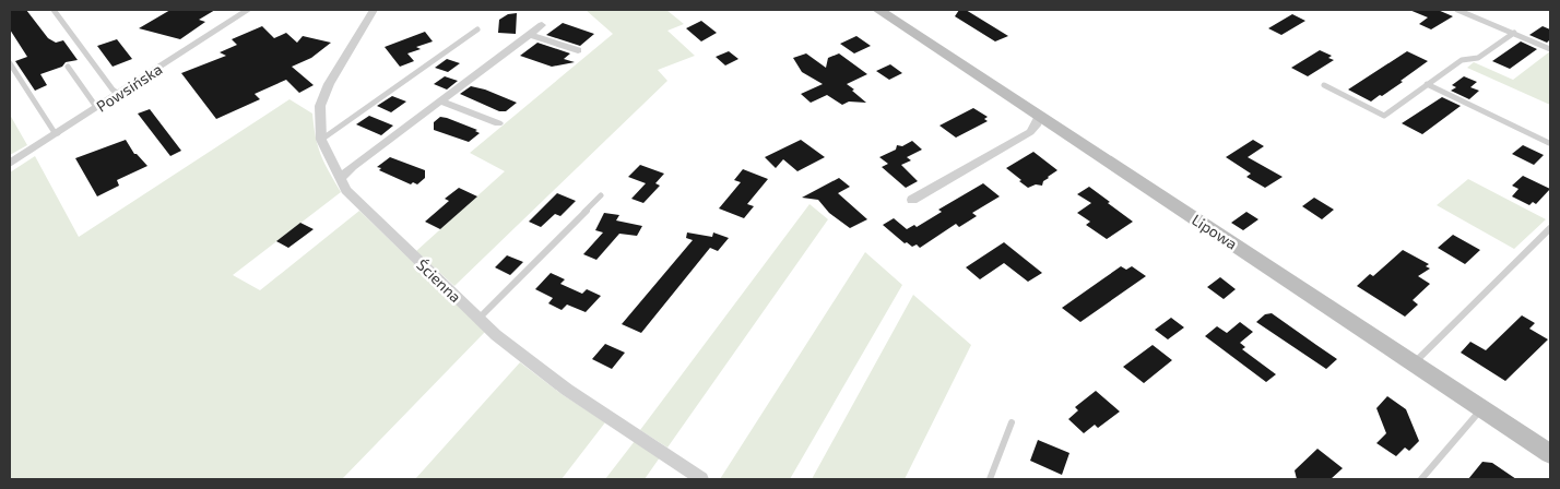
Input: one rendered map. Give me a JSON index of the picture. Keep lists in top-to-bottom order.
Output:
{
  "streets": {
    "street": ["Powsińska", "Lipowa", "Ścienna"]
  }
}
